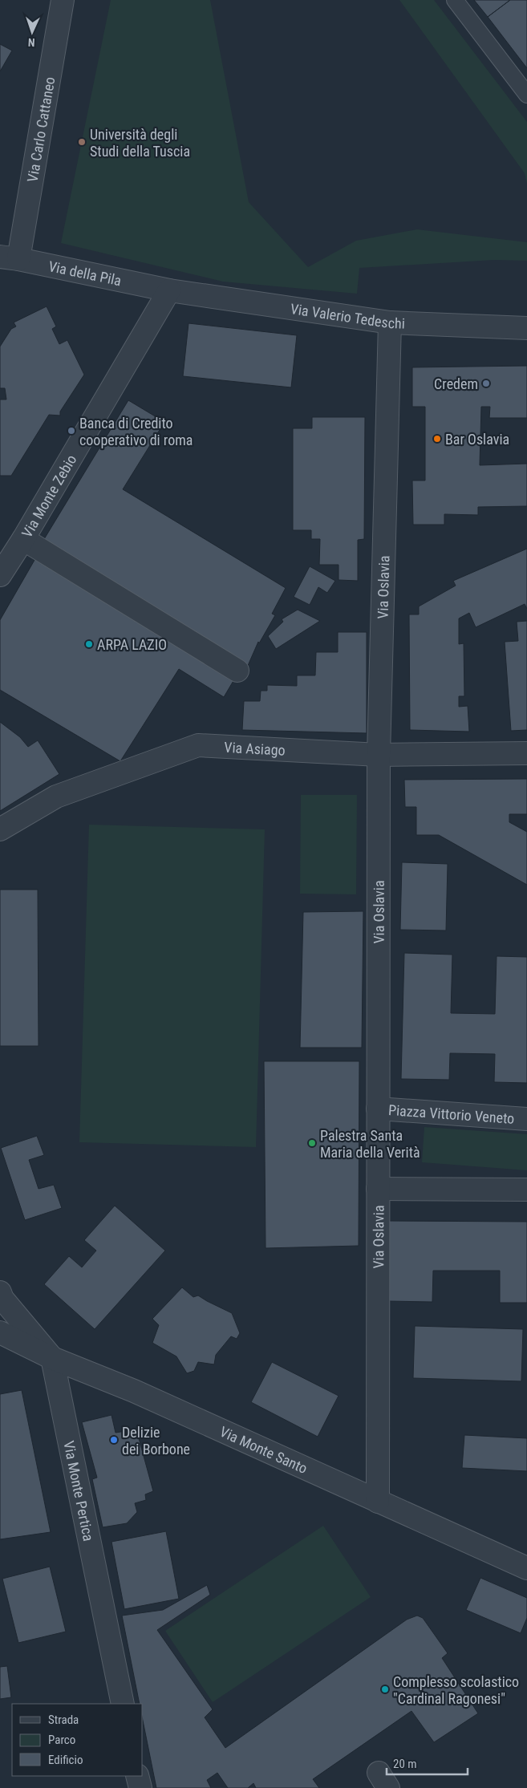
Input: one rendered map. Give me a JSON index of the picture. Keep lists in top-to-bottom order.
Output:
{
  "streets": {
    "street": [
      "Via Carlo Cattaneo",
      "Via della Pila",
      "Via Valerio Tedeschi",
      "Via Monte Zebio",
      "Via Oslavia",
      "Via Asiago",
      "Piazza Vittorio Veneto",
      "Via Monte Santo",
      "Via Monte Pertica"
    ]
  },
  "crossings": [
    ["Via Carlo Cattaneo", "Via della Pila"],
    ["Via della Pila", "Via Valerio Tedeschi"],
    ["Via della Pila", "Via Monte Zebio"],
    ["Via Valerio Tedeschi", "Via Monte Zebio"],
    ["Via Valerio Tedeschi", "Via Oslavia"],
    ["Via Oslavia", "Via Asiago"],
    ["Via Oslavia", "Piazza Vittorio Veneto"],
    ["Via Oslavia", "Via Monte Santo"],
    ["Via Monte Santo", "Via Monte Pertica"]
  ],
  "places": [
    "Università degli Studi della Tuscia",
    "Credem",
    "Banca di Credito cooperativo di roma",
    "Bar Oslavia",
    "ARPA LAZIO",
    "Palestra Santa Maria della Verità",
    "Delizie dei Borbone",
    "Complesso scolastico \"Cardinal Ragonesi\""
  ],
  "legend": ["Strada", "Parco", "Edificio"],
  "scale_bar": "20 m",
  "north": "bottom"
}
